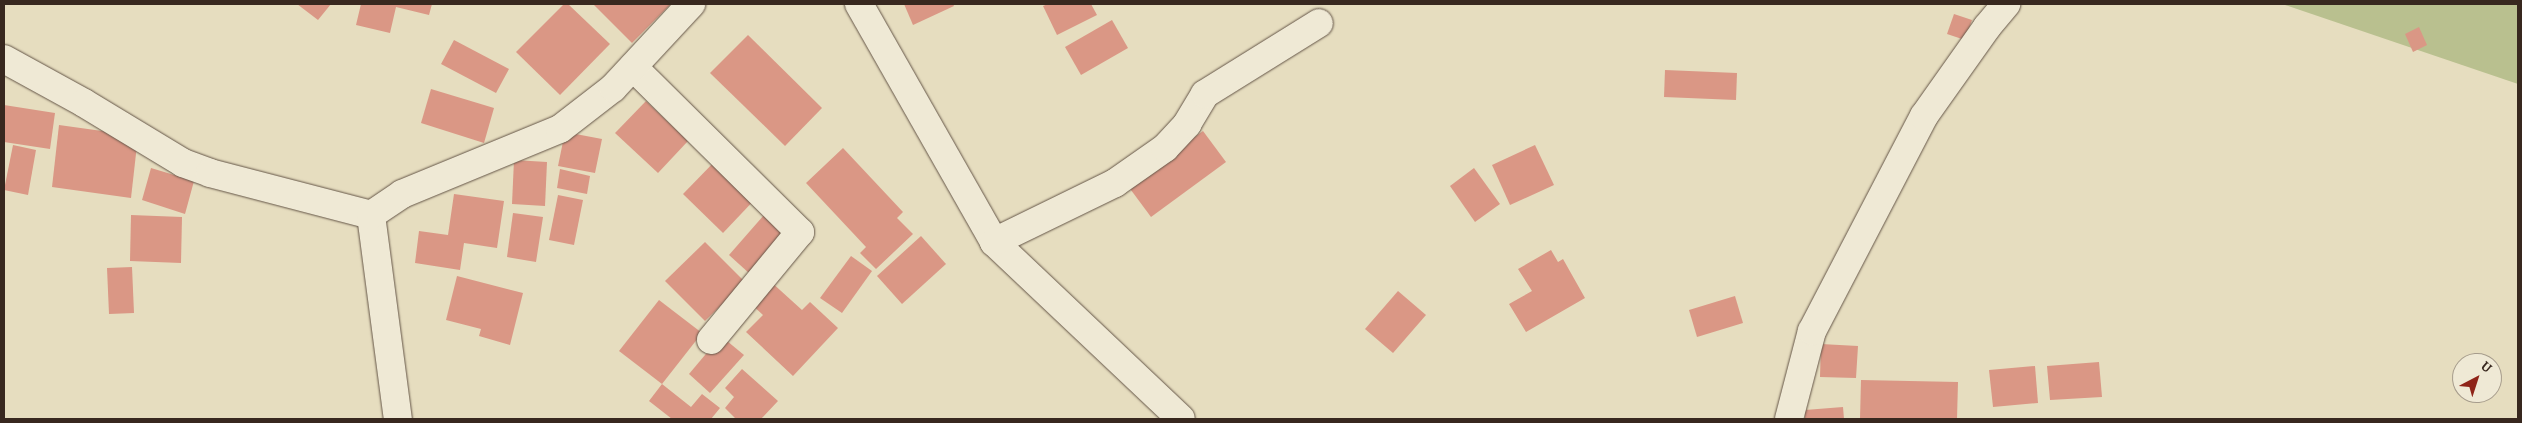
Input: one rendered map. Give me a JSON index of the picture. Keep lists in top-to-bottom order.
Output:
{
  "north": "top right"
}
